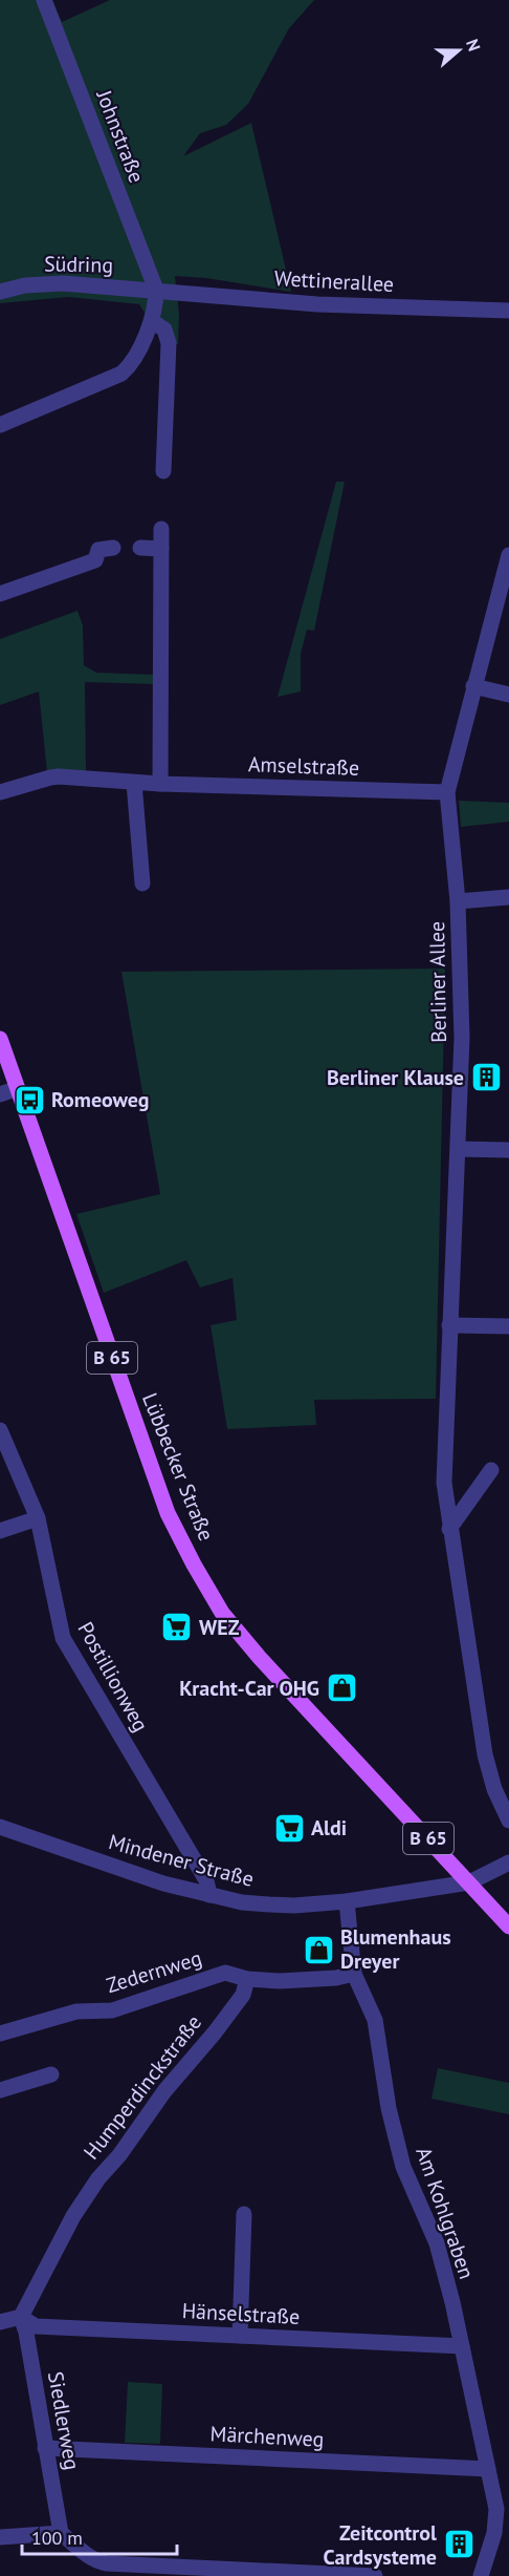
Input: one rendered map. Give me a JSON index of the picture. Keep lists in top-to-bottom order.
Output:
{
  "streets": {
    "main road": ["B 65", "Lübbecker Straße"],
    "street": [
      "Johnstraße",
      "Südring",
      "Wettinerallee",
      "Amselstraße",
      "Berliner Allee",
      "Postillionweg",
      "Mindener Straße",
      "Zedernweg",
      "Humperdinckstraße",
      "Am Kohlgraben",
      "Hänselstraße",
      "Siedlerweg",
      "Märchenweg"
    ]
  },
  "crossings": [
    ["Johnstraße", "Südring"],
    ["Johnstraße", "Wettinerallee"],
    ["Südring", "Wettinerallee"],
    ["Amselstraße", "Berliner Allee"],
    ["Lübbecker Straße", "Mindener Straße"],
    ["Postillionweg", "Mindener Straße"],
    ["Mindener Straße", "Am Kohlgraben"],
    ["Zedernweg", "Humperdinckstraße"],
    ["Humperdinckstraße", "Hänselstraße"],
    ["Humperdinckstraße", "Siedlerweg"],
    ["Am Kohlgraben", "Hänselstraße"],
    ["Am Kohlgraben", "Märchenweg"],
    ["Hänselstraße", "Siedlerweg"],
    ["Siedlerweg", "Märchenweg"]
  ],
  "places": {
    "building": ["Berliner Klause", "Zeitcontrol Cardsysteme"],
    "bus stop": ["Romeoweg"],
    "supermarket": ["WEZ", "Aldi"],
    "shop": ["Kracht-Car OHG", "Blumenhaus Dreyer"]
  },
  "scale_bar": "100 m",
  "north": "right"
}
